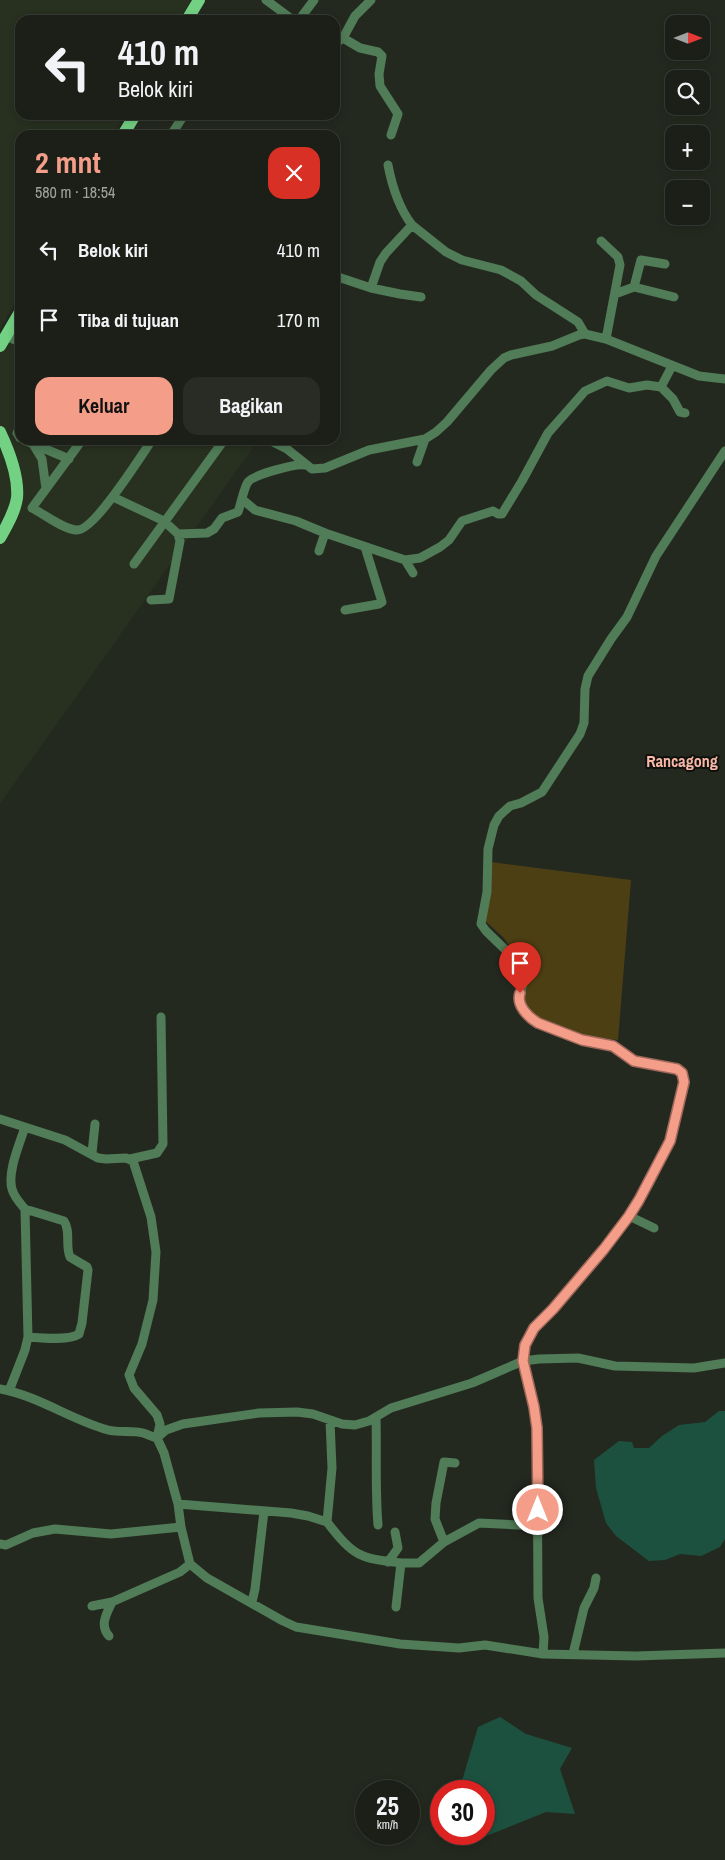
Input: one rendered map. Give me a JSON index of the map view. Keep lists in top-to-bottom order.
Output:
{
  "districts": ["Rancagong"],
  "north": "right",
  "page": {
    "map_buttons": ["+", "−"],
    "turn": ["410 m", "Belok kiri"],
    "heading": ["2 mnt", "580 m · 18:54"],
    "list": [
      {
        "name": "Belok kiri",
        "value": "410 m"
      },
      {
        "name": "Tiba di tujuan",
        "value": "170 m"
      }
    ],
    "buttons": ["Keluar", "Bagikan"],
    "speed": "25 km/h",
    "limit": "30"
  }
}
